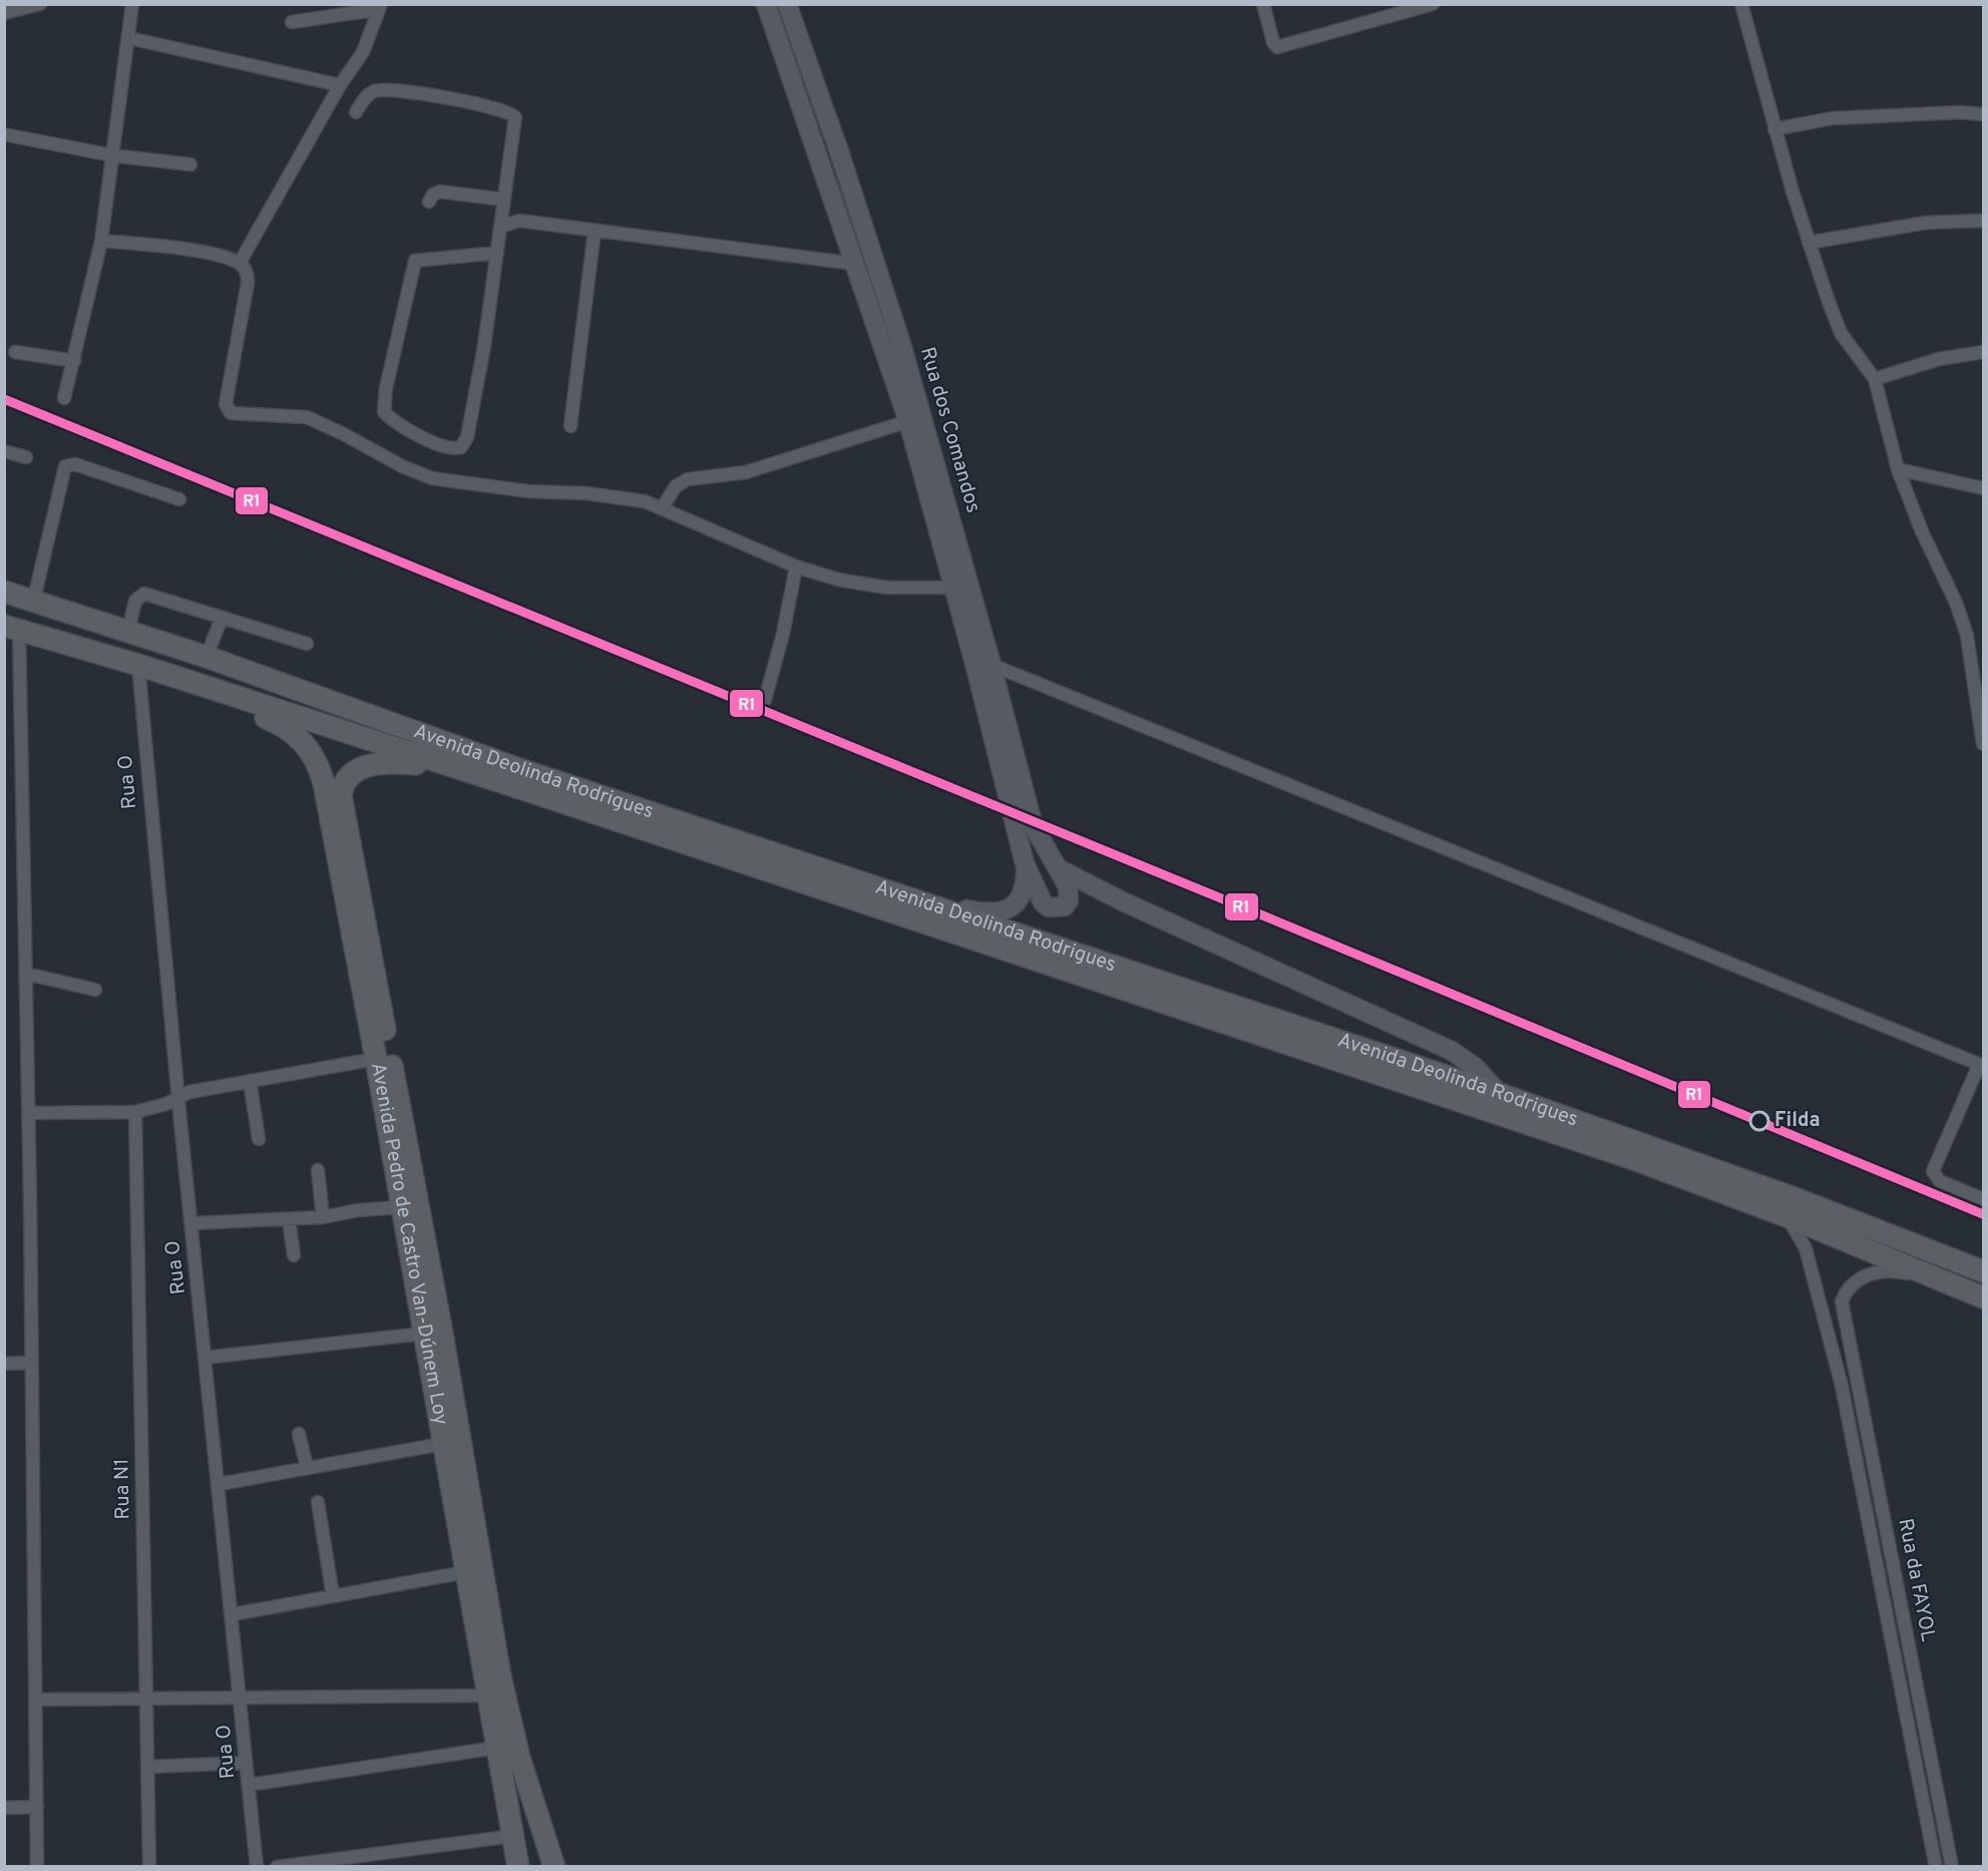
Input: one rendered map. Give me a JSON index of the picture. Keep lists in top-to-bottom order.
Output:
{
  "streets": {
    "highway": ["Avenida Deolinda Rodrigues", "Avenida Pedro de Castro Van-Dúnem Loy"],
    "main road": ["Rua dos Comandos"],
    "street": ["Rua O", "Rua N1", "Rua da FAYOL"]
  },
  "crossings": [
    ["Avenida Deolinda Rodrigues", "Rua O"],
    ["Avenida Deolinda Rodrigues", "Avenida Pedro de Castro Van-Dúnem Loy"],
    ["Avenida Deolinda Rodrigues", "Rua da FAYOL"]
  ],
  "places": ["Filda"],
  "lines": ["transit line R1"]
}
